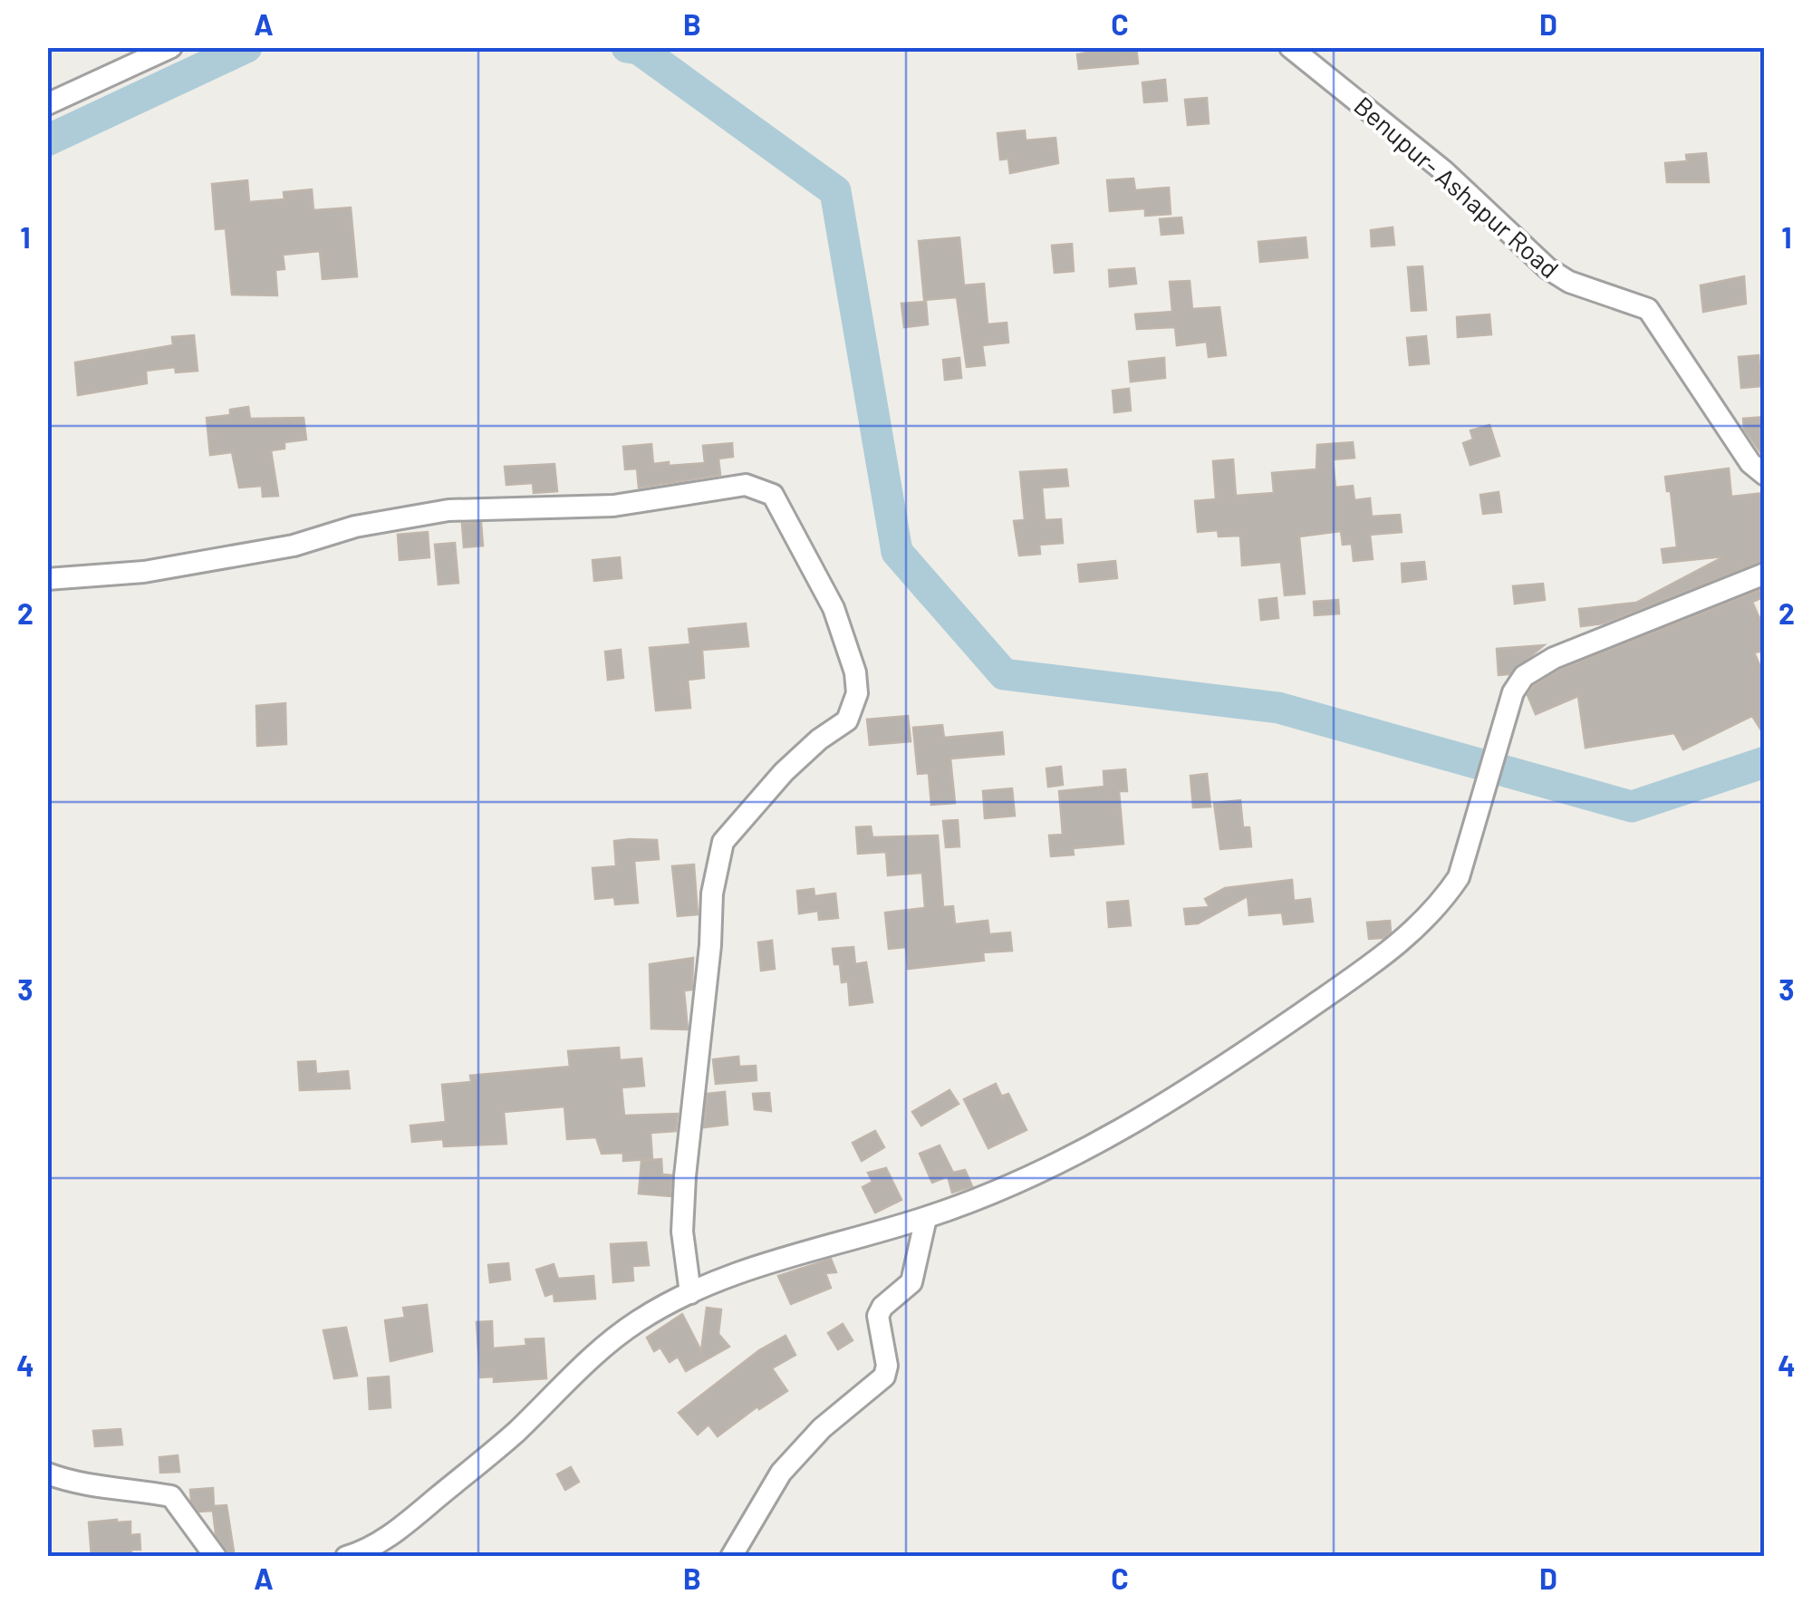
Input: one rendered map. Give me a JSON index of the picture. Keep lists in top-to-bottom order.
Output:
{
  "streets": {
    "street": ["Benupur- Ashapur Road"]
  },
  "grid": {
    "columns": [
      "A",
      "B",
      "C",
      "D"
    ],
    "rows": [
      "1",
      "2",
      "3",
      "4"
    ]
  }
}
